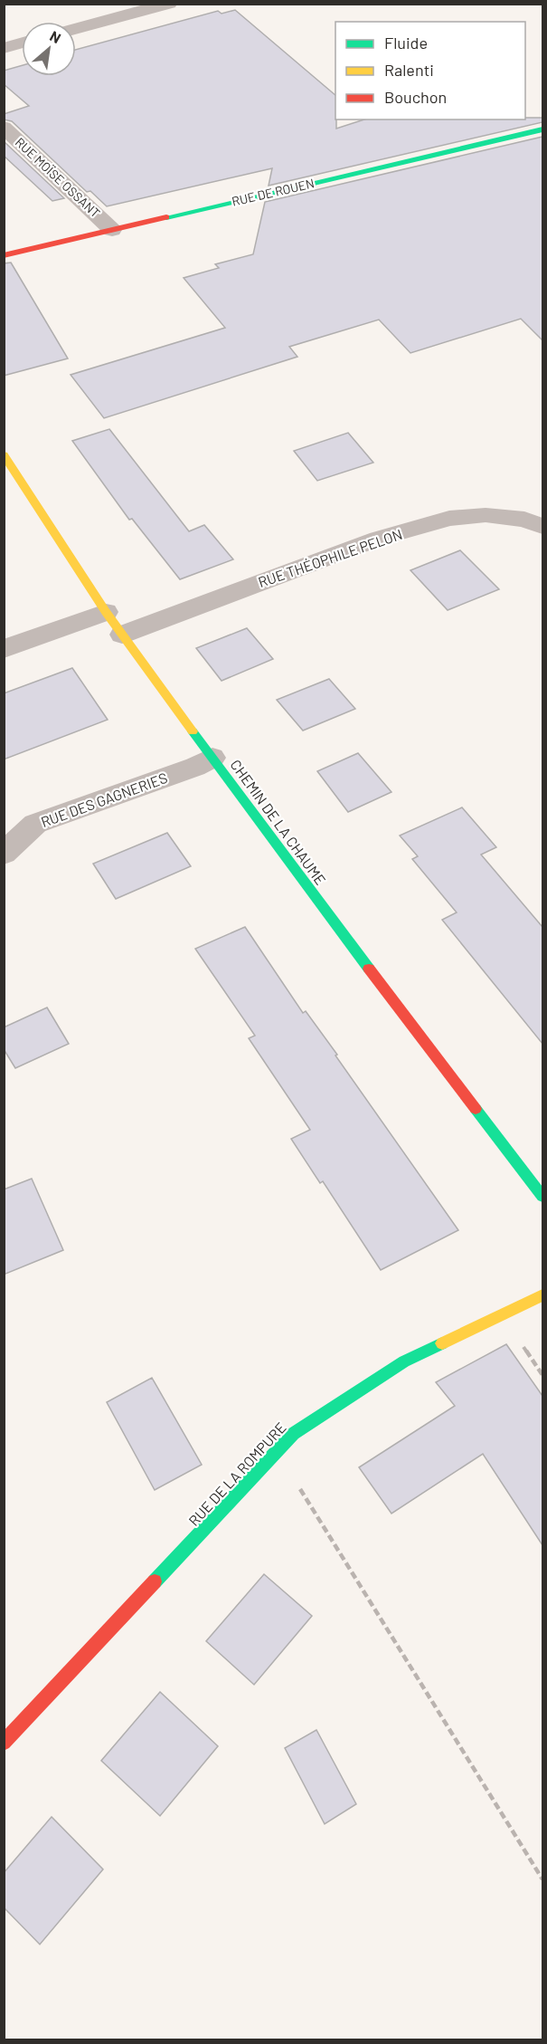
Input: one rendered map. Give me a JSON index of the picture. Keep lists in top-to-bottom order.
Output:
{
  "streets": {
    "street": [
      "RUE MOÏSE OSSANT",
      "RUE DE ROUEN",
      "RUE THÉOPHILE PELON",
      "RUE DES GAGNERIES",
      "CHEMIN DE LA CHAUME",
      "RUE DE LA ROMPURE"
    ]
  },
  "crossings": [
    ["RUE MOÏSE OSSANT", "RUE DE ROUEN"],
    ["RUE THÉOPHILE PELON", "CHEMIN DE LA CHAUME"],
    ["RUE DES GAGNERIES", "CHEMIN DE LA CHAUME"]
  ],
  "legend": ["Fluide", "Ralenti", "Bouchon"],
  "north": "top right"
}
